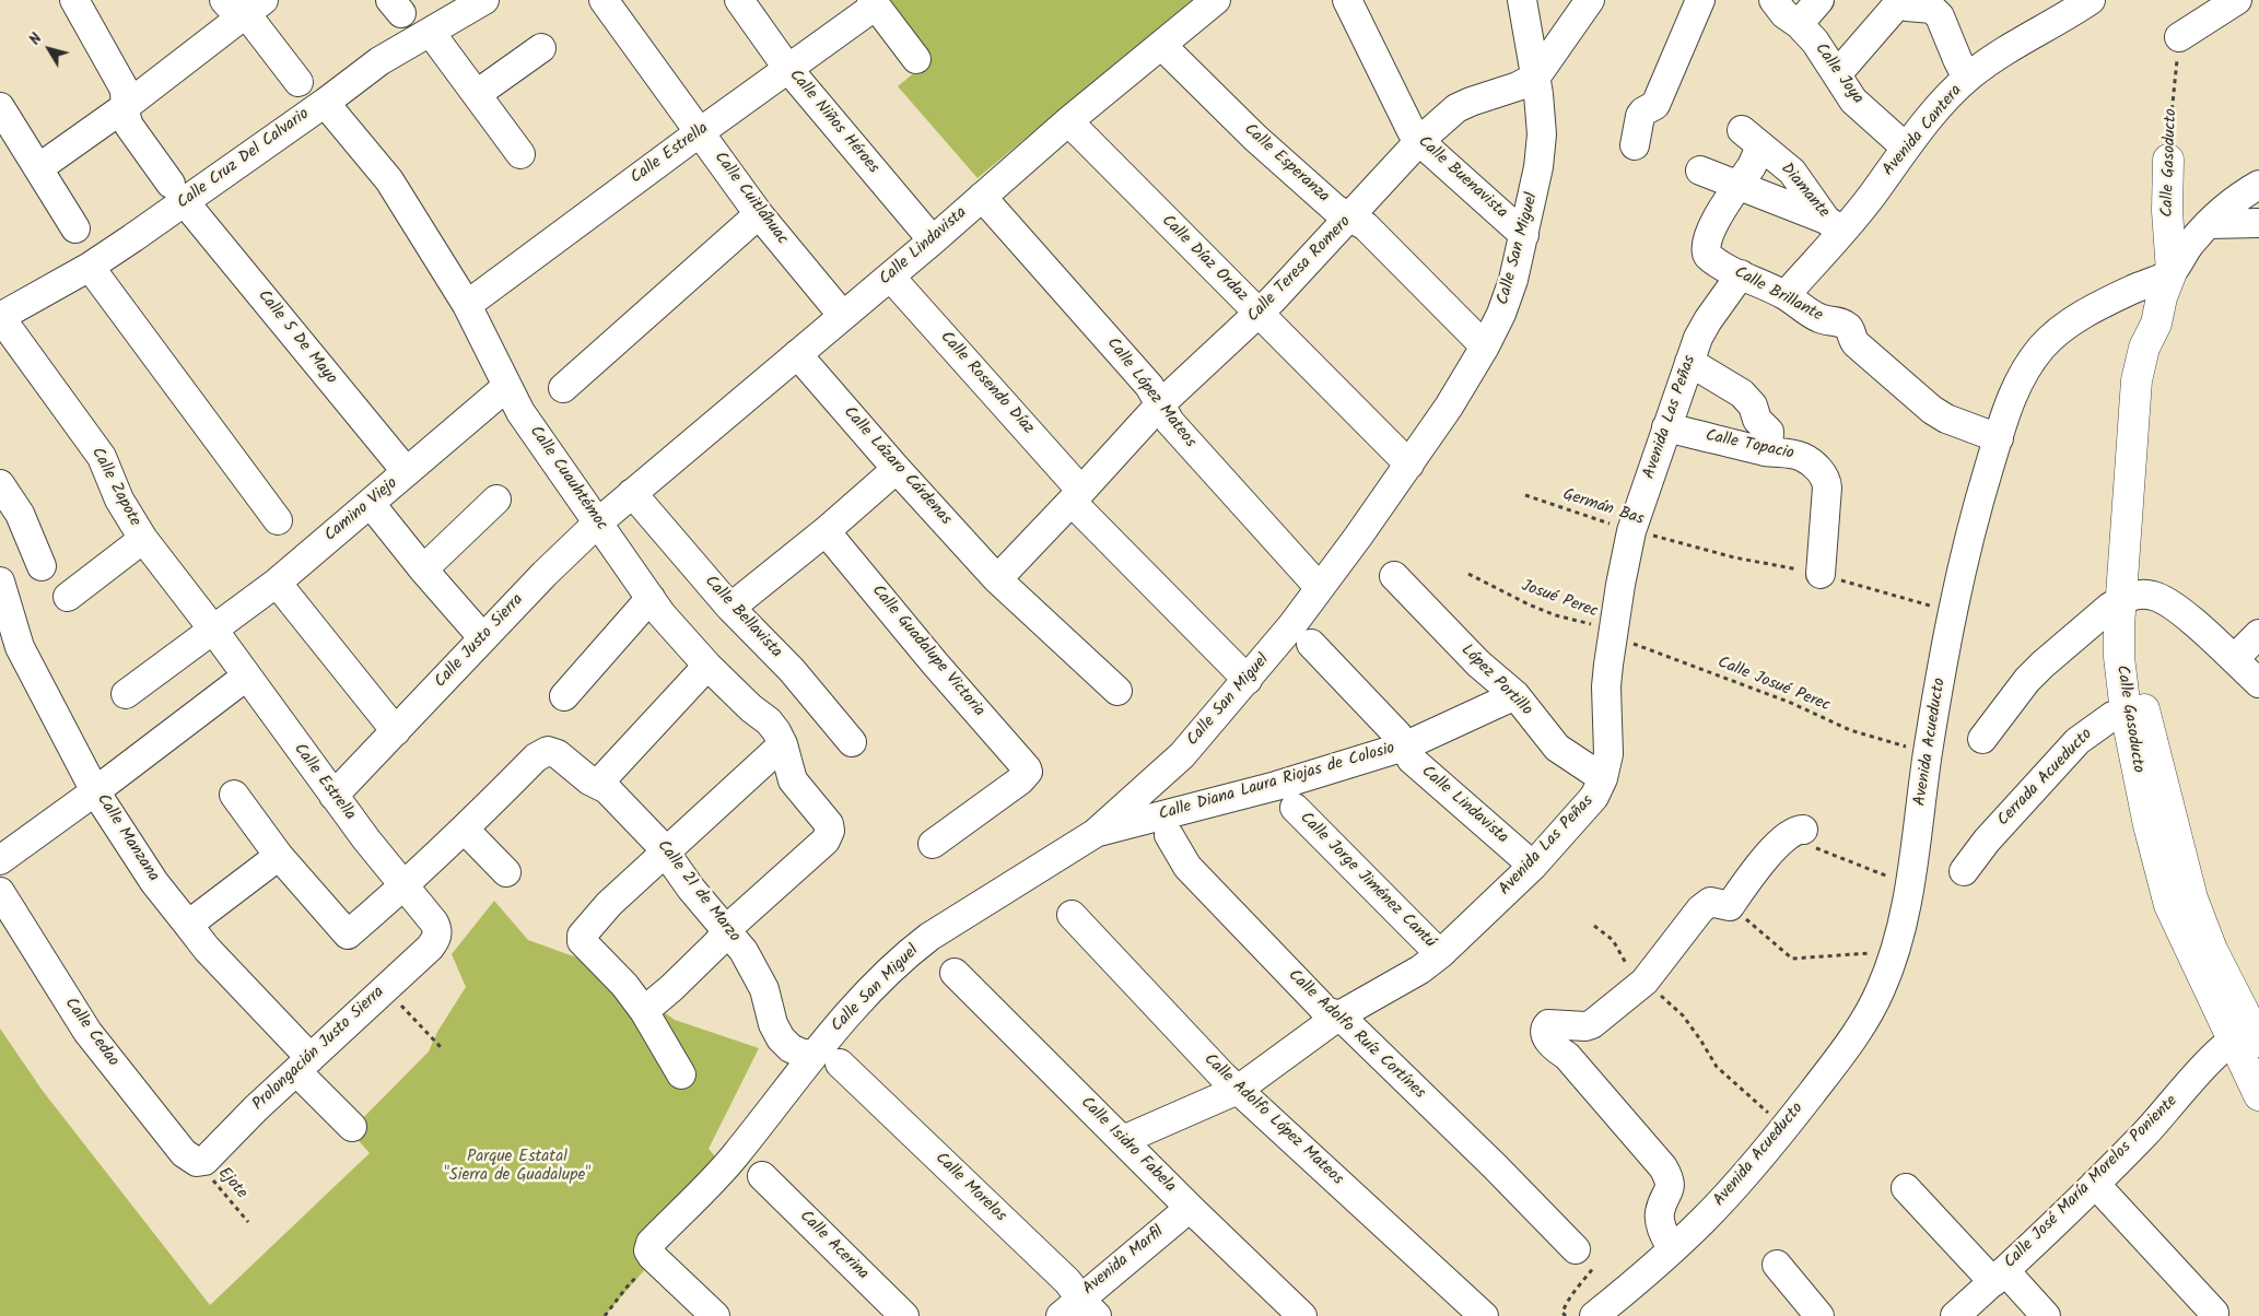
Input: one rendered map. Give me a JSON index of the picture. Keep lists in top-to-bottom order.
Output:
{
  "streets": {
    "main road": ["Calle Gasoducto"],
    "street": [
      "Calle Joya",
      "Calle Niños Héroes",
      "Avenida Cantera",
      "Calle Estrella",
      "Calle Cruz Del Calvario",
      "Calle Esperanza",
      "Calle Buenavista",
      "Diamante",
      "Calle Cuitláhuac",
      "Calle Lindavista",
      "Calle San Miguel",
      "Calle Díaz Ordaz",
      "Calle Teresa Romero",
      "Calle Brillante",
      "Calle 5 De Mayo",
      "Calle Rosendo Díaz",
      "Calle López Mateos",
      "Avenida Las Peñas",
      "Calle Topacio",
      "Calle Lázaro Cárdenas",
      "Calle Cuauhtémoc",
      "Calle Zapote",
      "Camino Viejo",
      "Calle Bellavista",
      "Calle Justo Sierra",
      "Calle Guadalupe Victoria",
      "López Portillo",
      "Avenida Acueducto",
      "Cerrada Acueducto",
      "Calle Diana Laura Riojas de Colosio",
      "Calle Manzana",
      "Calle Jorge Jiménez Cantú",
      "Calle 21 de Marzo",
      "Calle Cedao",
      "Calle Adolfo Ruíz Cortínes",
      "Prolongación Justo Sierra",
      "Calle Adolfo López Mateos",
      "Calle Isidro Fabela",
      "Calle José María Morelos Poniente",
      "Calle Morelos",
      "Calle Acerina",
      "Avenida Marfil"
    ],
    "path": [
      "Germán Bas",
      "Josué Perec",
      "Calle Josué Perec",
      "Ejote"
    ]
  },
  "crossings": [
    ["Calle Joya", "Avenida Cantera"],
    ["Calle Niños Héroes", "Calle Estrella"],
    ["Calle Niños Héroes", "Calle Lindavista"],
    ["Avenida Cantera", "Diamante"],
    ["Avenida Cantera", "Calle Brillante"],
    ["Calle Estrella", "Calle Cuitláhuac"],
    ["Calle Estrella", "Calle Cuauhtémoc"],
    ["Calle Estrella", "Calle Zapote"],
    ["Calle Estrella", "Camino Viejo"],
    ["Calle Estrella", "Calle Justo Sierra"],
    ["Calle Estrella", "Prolongación Justo Sierra"],
    ["Calle Cruz Del Calvario", "Calle 5 De Mayo"],
    ["Calle Cruz Del Calvario", "Calle Cuauhtémoc"],
    ["Calle Cruz Del Calvario", "Calle Zapote"],
    ["Calle Gasoducto", "Avenida Acueducto"],
    ["Calle Gasoducto", "Cerrada Acueducto"],
    ["Calle Gasoducto", "Calle José María Morelos Poniente"],
    ["Calle Esperanza", "Calle Lindavista"],
    ["Calle Esperanza", "Calle San Miguel"],
    ["Calle Esperanza", "Calle Teresa Romero"],
    ["Calle Buenavista", "Calle San Miguel"],
    ["Calle Buenavista", "Calle Teresa Romero"],
    ["Diamante", "Calle Brillante"],
    ["Calle Cuitláhuac", "Calle Lindavista"],
    ["Calle Lindavista", "Calle Díaz Ordaz"],
    ["Calle Lindavista", "Calle Rosendo Díaz"],
    ["Calle Lindavista", "Calle López Mateos"],
    ["Calle Lindavista", "Avenida Las Peñas"],
    ["Calle Lindavista", "Calle Lázaro Cárdenas"],
    ["Calle Lindavista", "Calle Bellavista"],
    ["Calle Lindavista", "Calle Justo Sierra"],
    ["Calle Lindavista", "Calle Diana Laura Riojas de Colosio"],
    ["Calle San Miguel", "Calle Díaz Ordaz"],
    ["Calle San Miguel", "Calle Teresa Romero"],
    ["Calle San Miguel", "Calle Rosendo Díaz"],
    ["Calle San Miguel", "Calle López Mateos"],
    ["Calle San Miguel", "Calle Diana Laura Riojas de Colosio"],
    ["Calle San Miguel", "Calle 21 de Marzo"],
    ["Calle San Miguel", "Calle Morelos"],
    ["Calle Díaz Ordaz", "Calle Teresa Romero"],
    ["Calle Teresa Romero", "Calle Rosendo Díaz"],
    ["Calle Teresa Romero", "Calle López Mateos"],
    ["Calle Brillante", "Avenida Las Peñas"],
    ["Calle Brillante", "Avenida Acueducto"],
    ["Calle 5 De Mayo", "Camino Viejo"],
    ["Avenida Las Peñas", "Calle Topacio"],
    ["Avenida Las Peñas", "Germán Bas"],
    ["Avenida Las Peñas", "Josué Perec"],
    ["Avenida Las Peñas", "López Portillo"],
    ["Avenida Las Peñas", "Calle Josué Perec"],
    ["Avenida Las Peñas", "Calle Jorge Jiménez Cantú"],
    ["Avenida Las Peñas", "Calle Adolfo Ruíz Cortínes"],
    ["Avenida Las Peñas", "Calle Adolfo López Mateos"],
    ["Avenida Las Peñas", "Calle Isidro Fabela"],
    ["Calle Cuauhtémoc", "Camino Viejo"],
    ["Calle Cuauhtémoc", "Calle Justo Sierra"],
    ["Calle Cuauhtémoc", "Calle 21 de Marzo"],
    ["Calle Zapote", "Camino Viejo"],
    ["Josué Perec", "Calle Josué Perec"],
    ["Calle Bellavista", "Calle Justo Sierra"],
    ["López Portillo", "Calle Diana Laura Riojas de Colosio"],
    ["Calle Josué Perec", "Avenida Acueducto"],
    ["Calle Manzana", "Prolongación Justo Sierra"],
    ["Calle 21 de Marzo", "Calle Morelos"],
    ["Calle Cedao", "Prolongación Justo Sierra"],
    ["Calle Cedao", "Ejote"],
    ["Prolongación Justo Sierra", "Ejote"],
    ["Calle Isidro Fabela", "Avenida Marfil"],
    ["Calle Morelos", "Avenida Marfil"]
  ],
  "parks": ["Parque Estatal \"Sierra de Guadalupe\""],
  "north": "top left"
}
